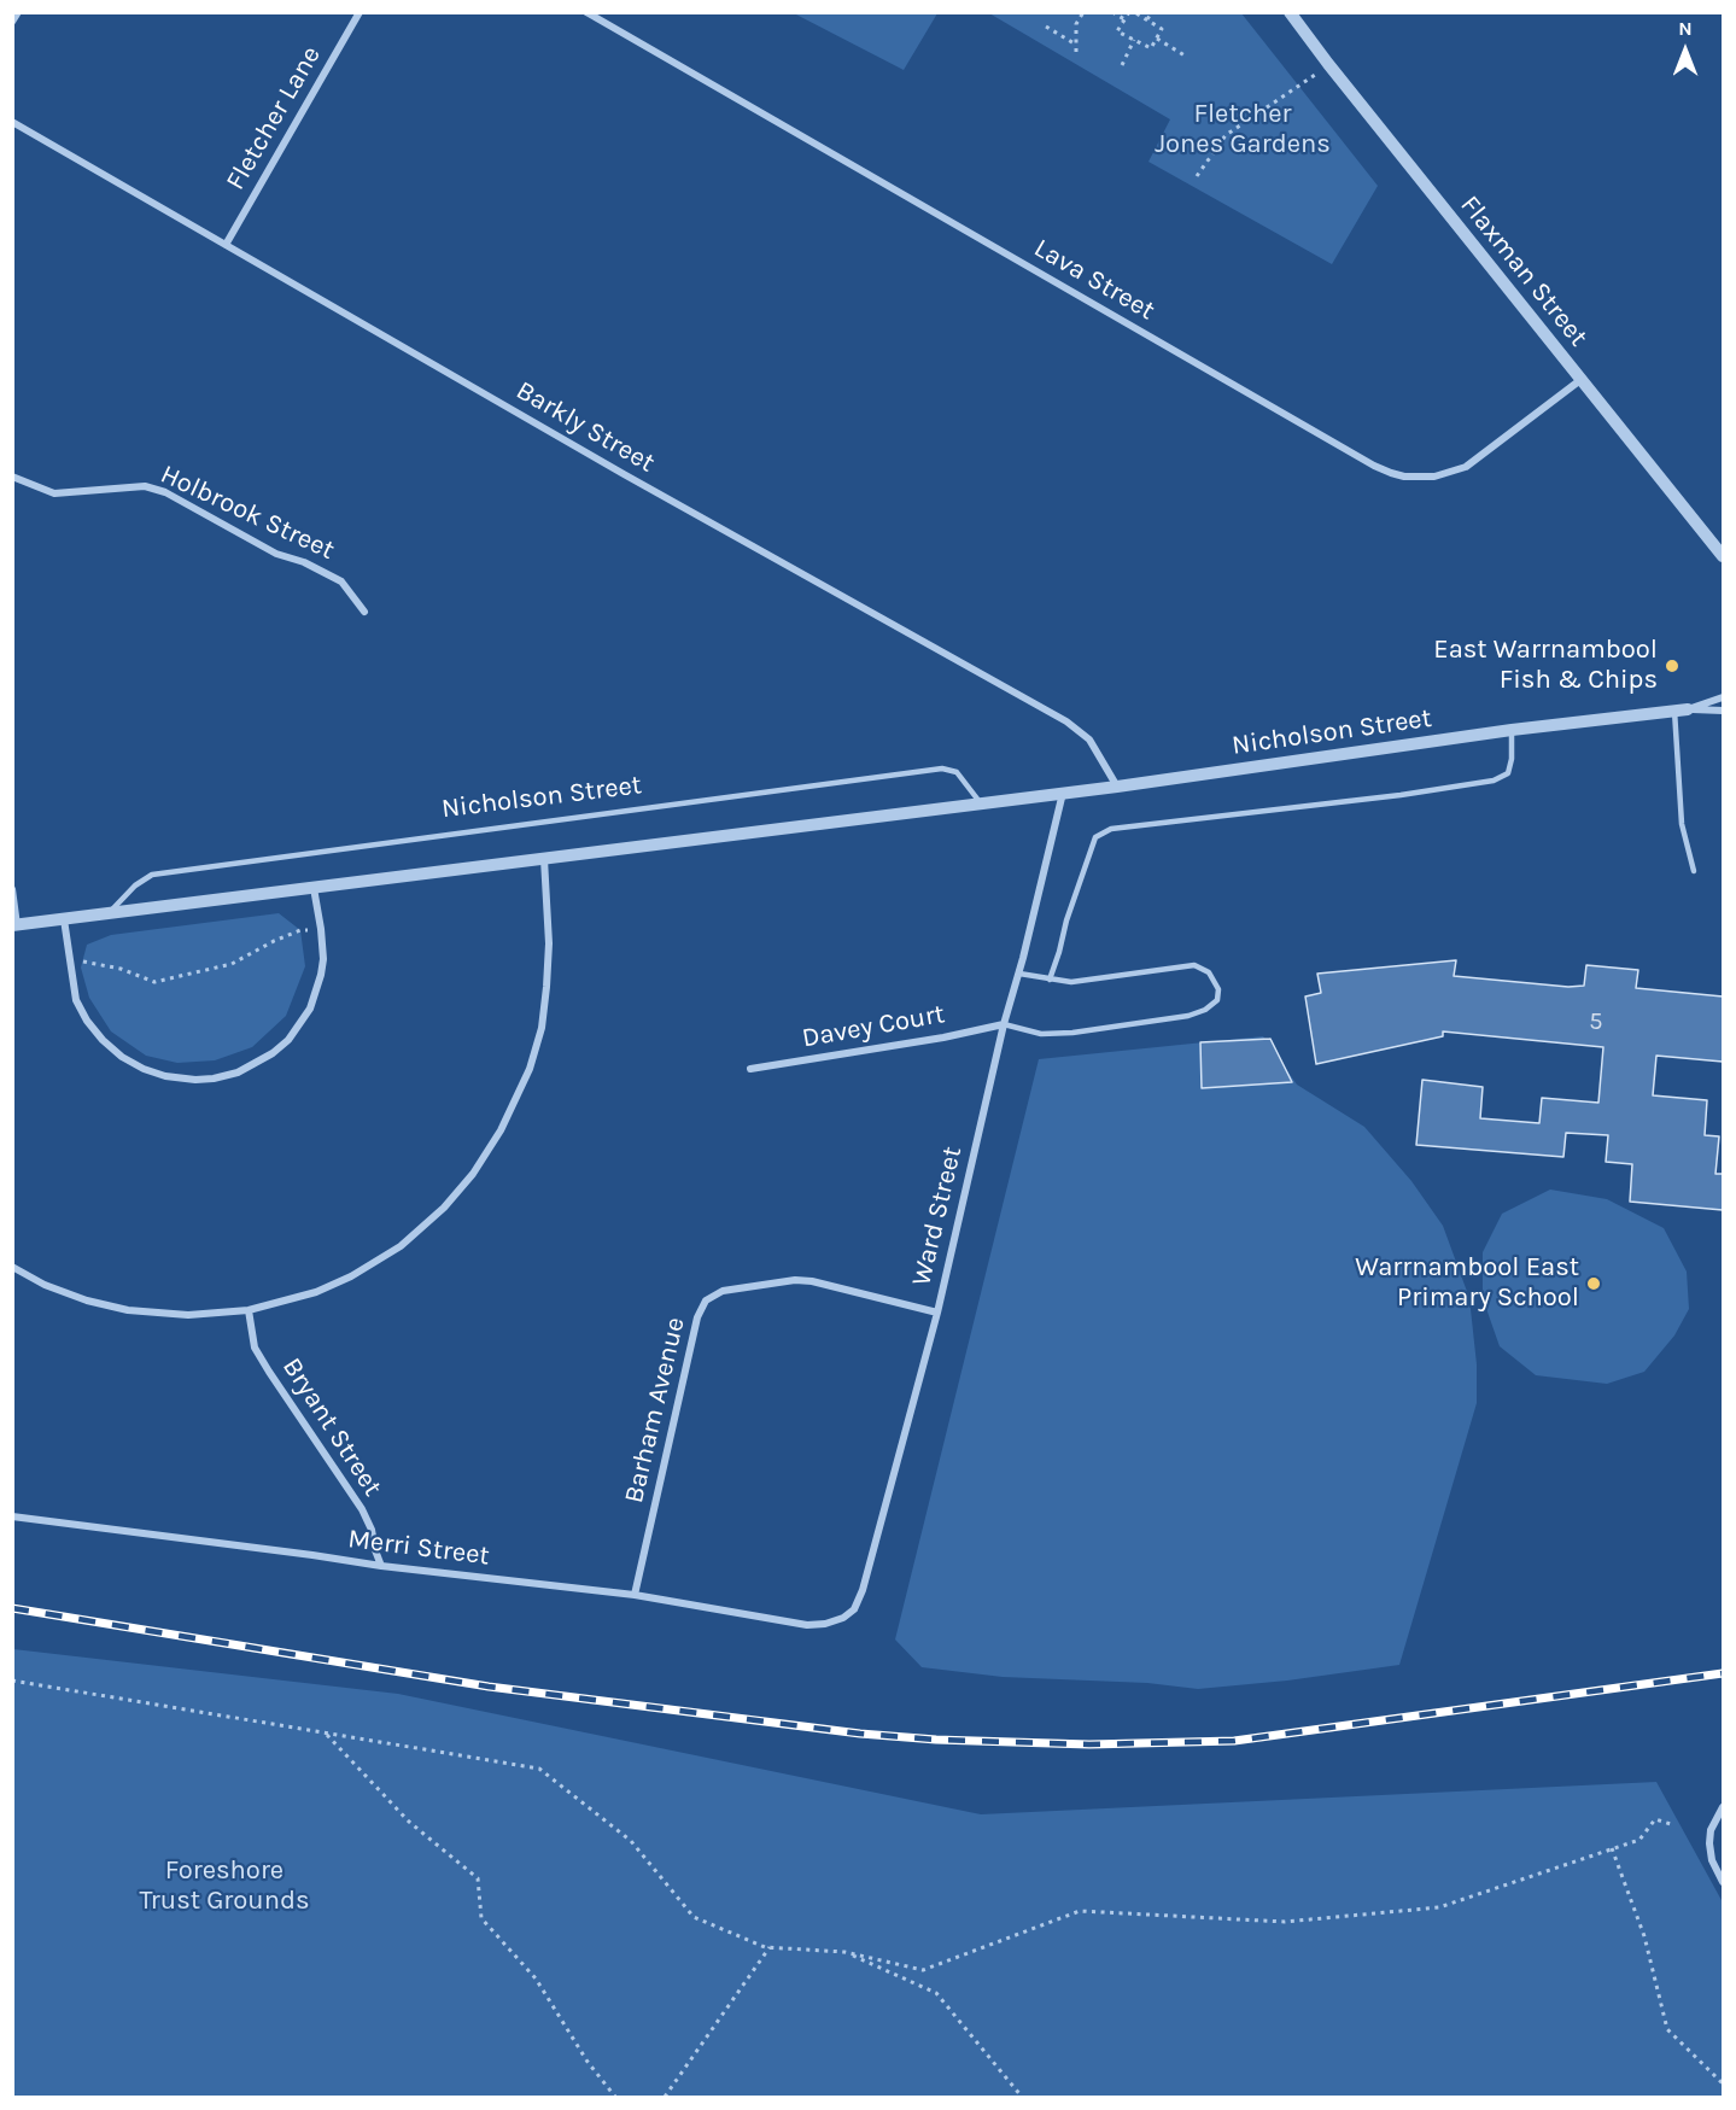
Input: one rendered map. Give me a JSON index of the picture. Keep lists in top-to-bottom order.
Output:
{
  "streets": {
    "street": [
      "Fletcher Lane",
      "Flaxman Street",
      "Lava Street",
      "Barkly Street",
      "Holbrook Street",
      "Nicholson Street",
      "Davey Court",
      "Ward Street",
      "Barham Avenue",
      "Bryant Street",
      "Merri Street"
    ]
  },
  "crossings": [
    ["Fletcher Lane", "Barkly Street"],
    ["Flaxman Street", "Lava Street"],
    ["Barkly Street", "Nicholson Street"],
    ["Nicholson Street", "Ward Street"],
    ["Davey Court", "Ward Street"],
    ["Ward Street", "Barham Avenue"],
    ["Ward Street", "Merri Street"],
    ["Barham Avenue", "Merri Street"],
    ["Bryant Street", "Merri Street"]
  ],
  "parks": ["Fletcher Jones Gardens", "Foreshore Trust Grounds"],
  "places": ["East Warrnambool Fish & Chips", "Warrnambool East Primary School"],
  "house_numbers": ["5"],
  "north": "top"
}
